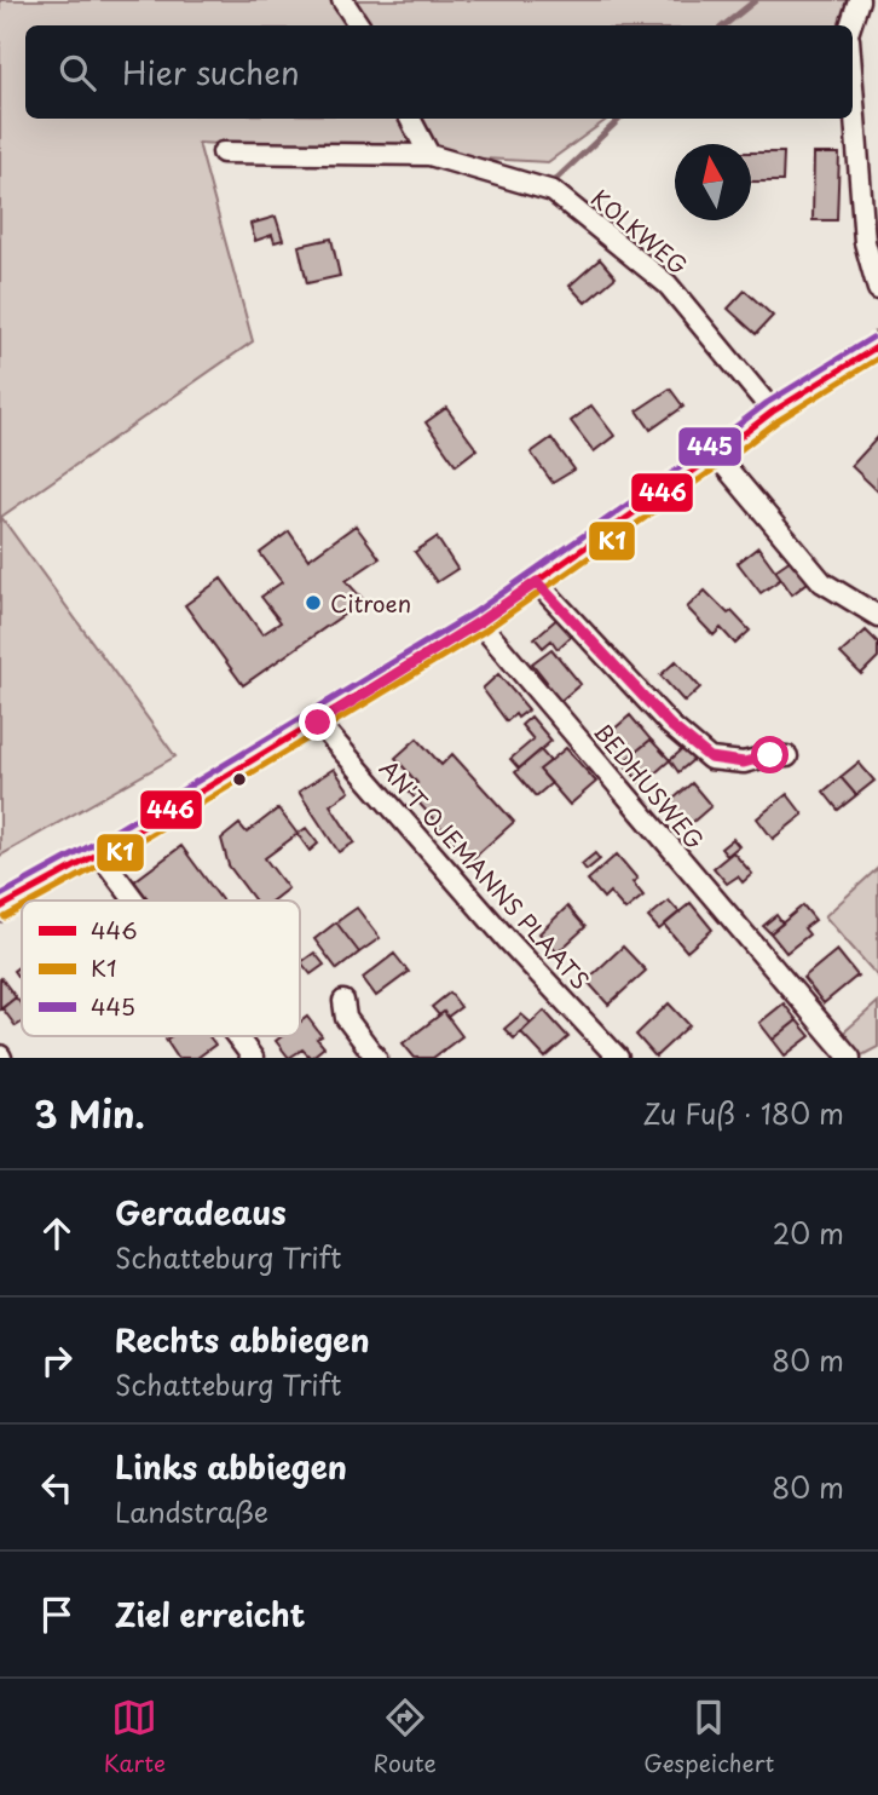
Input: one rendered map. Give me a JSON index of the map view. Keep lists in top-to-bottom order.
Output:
{
  "streets": {
    "street": ["KOLKWEG", "BEDHUSWEG", "AN'T OJEMANNS PLAATS"]
  },
  "places": ["Citroen"],
  "lines": ["transit line 445", "transit line 446", "transit line K1"],
  "legend": ["446", "K1", "445"],
  "north": "top",
  "page": {
    "search": "Hier suchen",
    "heading": ["3 Min.", "Zu Fuß · 180 m"],
    "list": [
      ["Geradeaus", "Schatteburg Trift", "20 m"],
      ["Rechts abbiegen", "Schatteburg Trift", "80 m"],
      ["Links abbiegen", "Landstraße", "80 m"],
      "Ziel erreicht"
    ],
    "nav": ["Karte", "Route", "Gespeichert"]
  }
}
